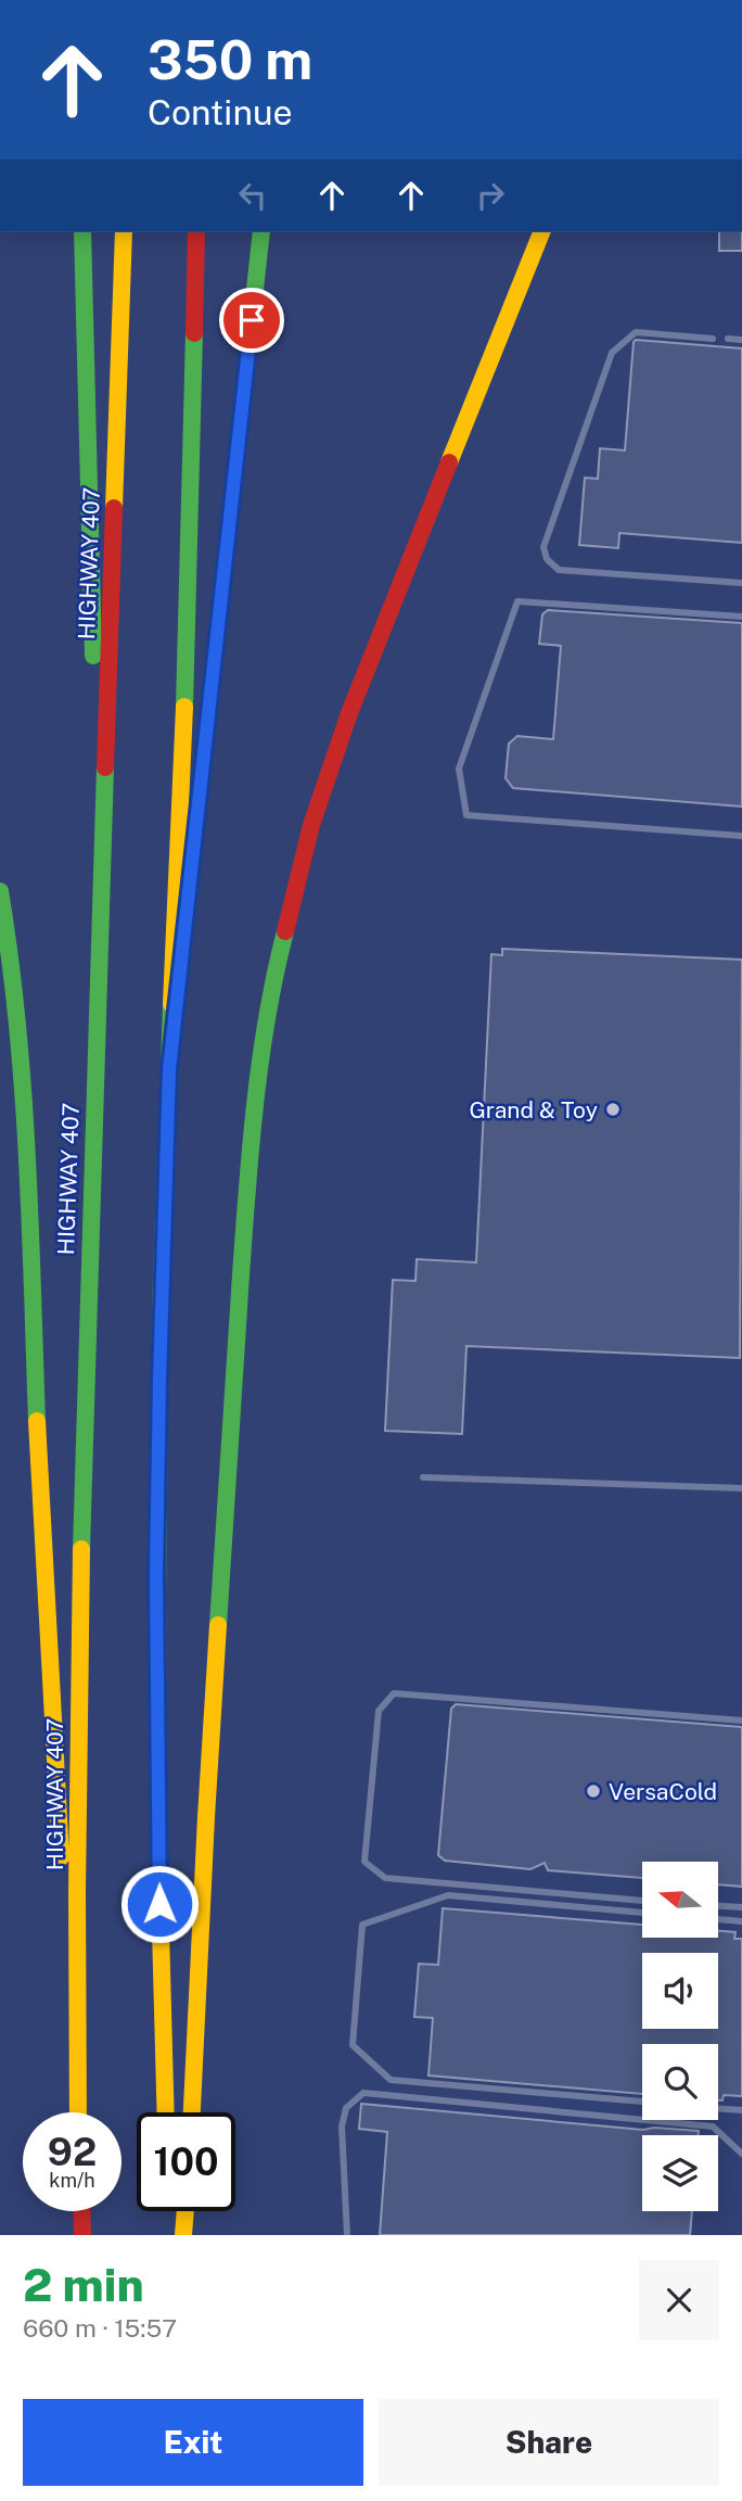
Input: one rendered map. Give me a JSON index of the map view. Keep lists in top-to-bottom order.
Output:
{
  "streets": {
    "highway": ["HIGHWAY 407"]
  },
  "places": ["Grand & Toy", "VersaCold"],
  "north": "left",
  "page": {
    "turn": ["350 m", "Continue"],
    "speed": "92 km/h",
    "limit": "100",
    "heading": ["2 min", "660 m · 15:57"],
    "buttons": ["Exit", "Share"]
  }
}
